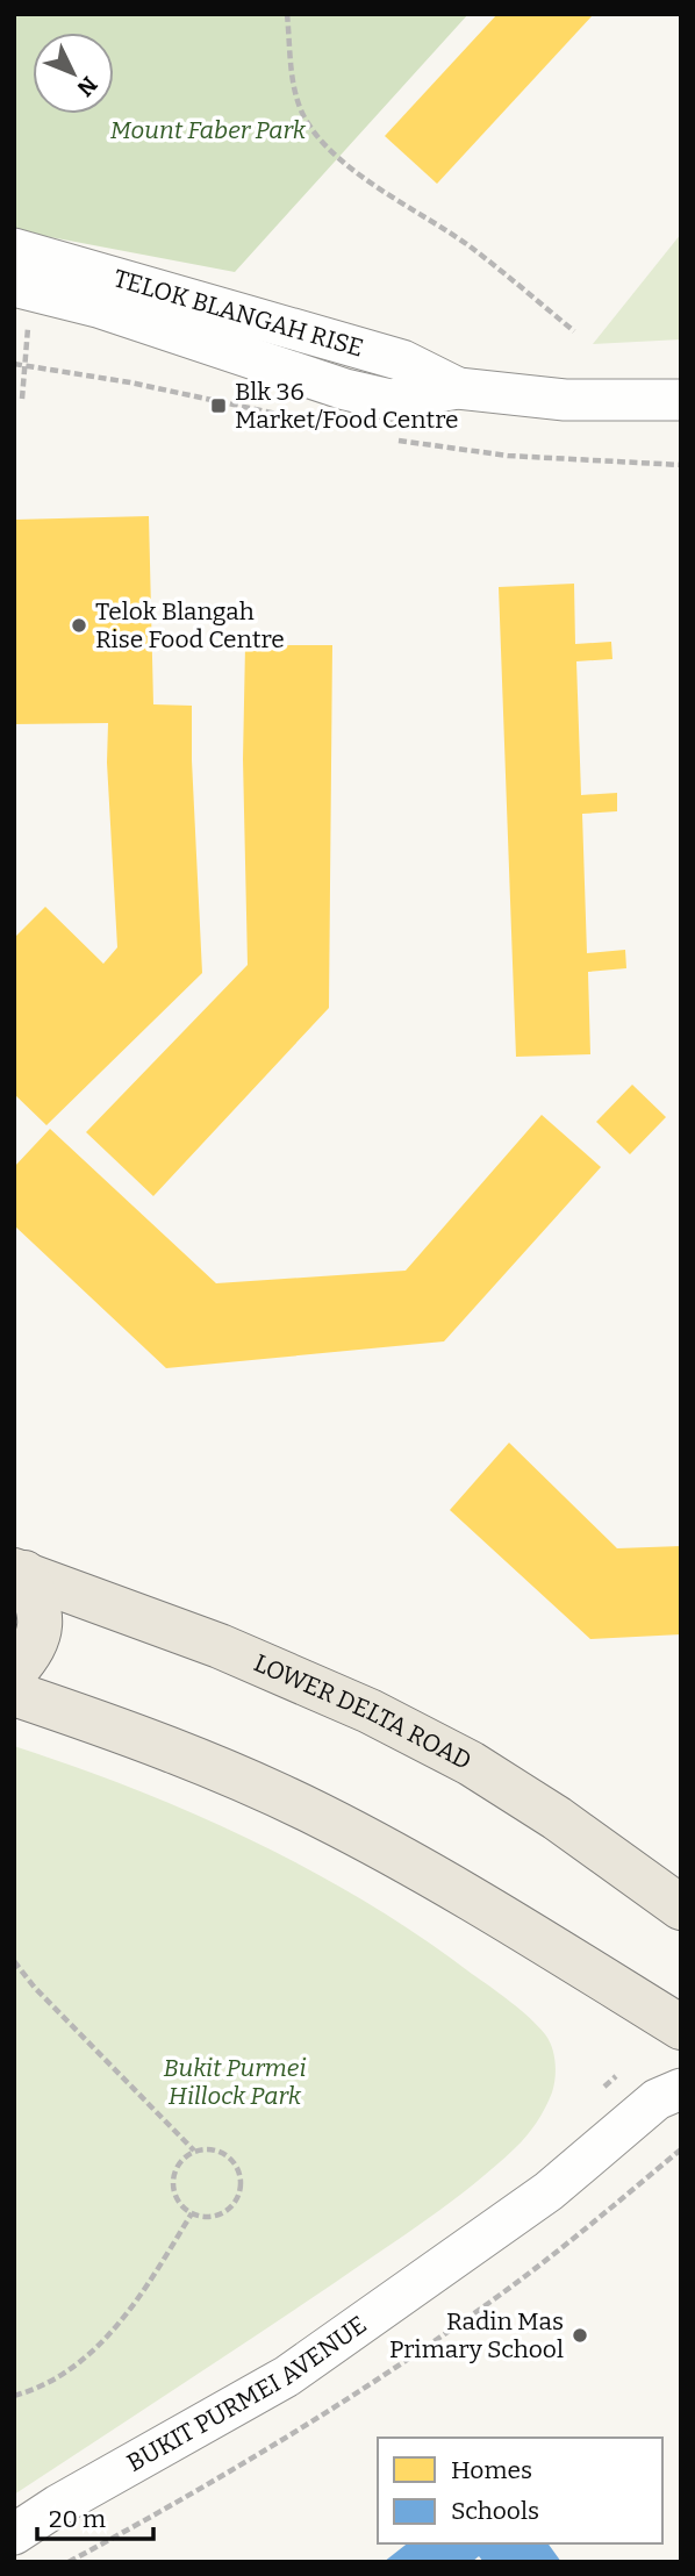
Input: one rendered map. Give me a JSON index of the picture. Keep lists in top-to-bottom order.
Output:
{
  "streets": {
    "main road": ["LOWER DELTA ROAD"],
    "street": ["TELOK BLANGAH RISE", "BUKIT PURMEI AVENUE"]
  },
  "parks": ["Mount Faber Park", "Bukit Purmei Hillock Park"],
  "places": {
    "transit": ["Blk 36 Market/Food Centre"],
    "other": ["Telok Blangah Rise Food Centre", "Radin Mas Primary School"]
  },
  "legend": ["Homes", "Schools"],
  "scale_bar": "20 m",
  "north": "bottom right"
}
